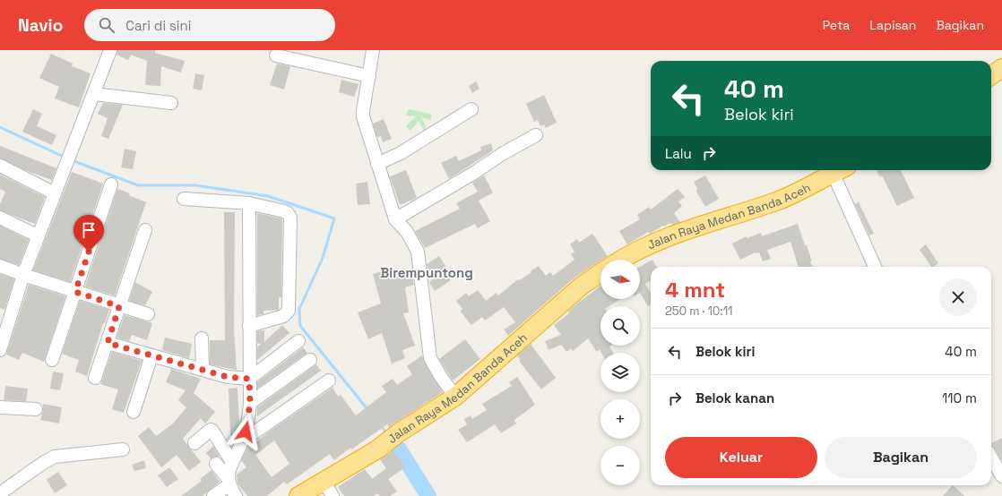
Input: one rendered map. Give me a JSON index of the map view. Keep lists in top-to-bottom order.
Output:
{
  "streets": {
    "highway": ["Jalan Raya Medan Banda Aceh"]
  },
  "districts": ["Birempuntong"],
  "north": "right",
  "page": {
    "header": "Navio",
    "search": "Cari di sini",
    "nav": ["Peta", "Lapisan", "Bagikan"],
    "turn": ["40 m", "Belok kiri"],
    "then": "Lalu",
    "map_buttons": ["+", "−"],
    "heading": ["4 mnt", "250 m · 10:11"],
    "list": [
      {
        "name": "Belok kiri",
        "value": "40 m"
      },
      {
        "name": "Belok kanan",
        "value": "110 m"
      }
    ],
    "buttons": ["Keluar", "Bagikan"]
  }
}
